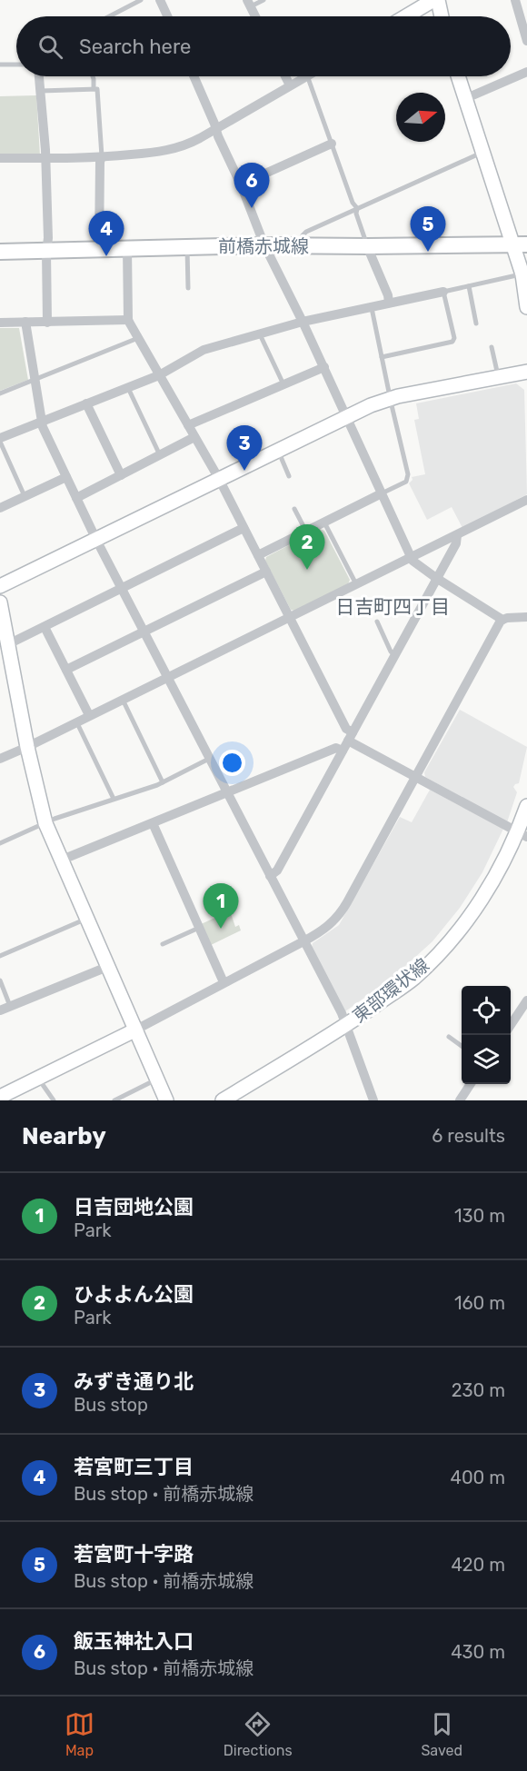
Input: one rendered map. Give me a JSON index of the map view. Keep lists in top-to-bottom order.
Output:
{
  "streets": {
    "main road": ["前橋赤城線"],
    "street": ["東部環状線"]
  },
  "districts": ["日吉町四丁目"],
  "north": "right",
  "page": {
    "search": "Search here",
    "pins": [
      "6",
      "5",
      "4",
      "3",
      "2",
      "1"
    ],
    "heading": ["Nearby", "6 results"],
    "list": [
      {
        "mark": "1",
        "name": "日吉団地公園",
        "note": "Park",
        "value": "130 m"
      },
      {
        "mark": "2",
        "name": "ひよよん公園",
        "note": "Park",
        "value": "160 m"
      },
      {
        "mark": "3",
        "name": "みずき通り北",
        "note": "Bus stop",
        "value": "230 m"
      },
      {
        "mark": "4",
        "name": "若宮町三丁目",
        "note": "Bus stop · 前橋赤城線",
        "value": "400 m"
      },
      {
        "mark": "5",
        "name": "若宮町十字路",
        "note": "Bus stop · 前橋赤城線",
        "value": "420 m"
      },
      {
        "mark": "6",
        "name": "飯玉神社入口",
        "note": "Bus stop · 前橋赤城線",
        "value": "430 m"
      }
    ],
    "nav": ["Map", "Directions", "Saved"]
  }
}
